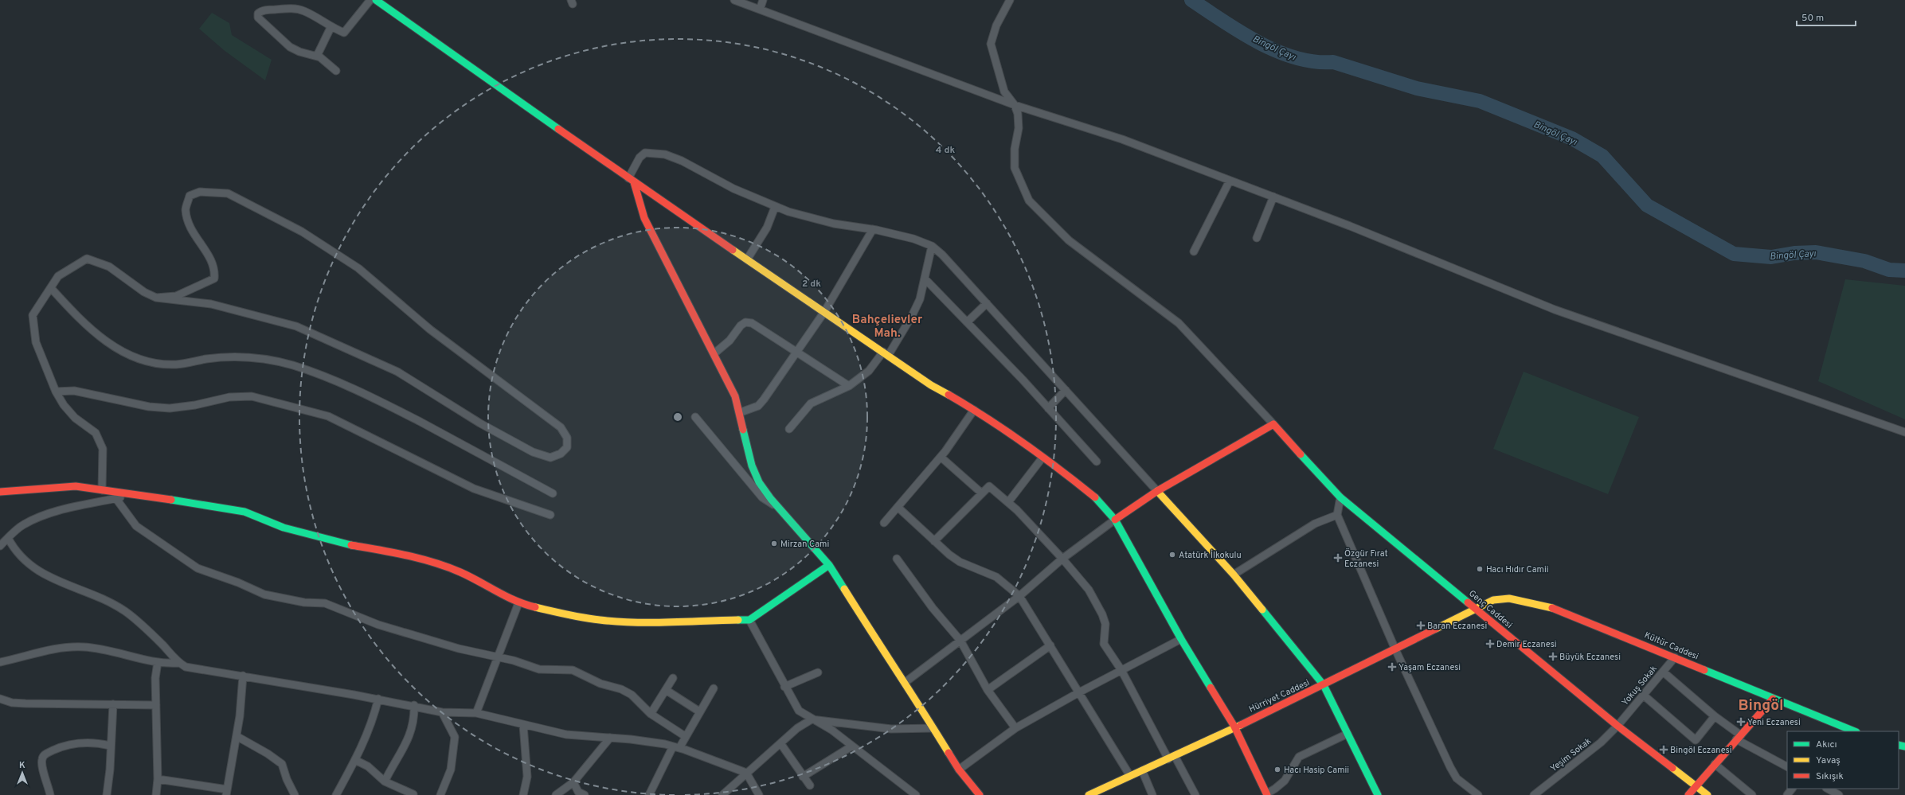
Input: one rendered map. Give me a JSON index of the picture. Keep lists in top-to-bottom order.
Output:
{
  "streets": {
    "street": [
      "Genç Caddesi",
      "Kültür Caddesi",
      "Yokuş Sokak",
      "Hürriyet Caddesi",
      "Yeşim Sokak"
    ]
  },
  "crossings": [
    ["Genç Caddesi", "Kültür Caddesi"],
    ["Genç Caddesi", "Yokuş Sokak"],
    ["Genç Caddesi", "Hürriyet Caddesi"],
    ["Genç Caddesi", "Yeşim Sokak"],
    ["Kültür Caddesi", "Yokuş Sokak"],
    ["Kültür Caddesi", "Hürriyet Caddesi"],
    ["Yokuş Sokak", "Yeşim Sokak"]
  ],
  "districts": ["Bahçelievler Mah.", "Bingöl"],
  "water": ["Bingöl Çayı"],
  "places": {
    "other": [
      "Mirzan Cami",
      "Atatürk İlkokulu",
      "Hacı Hıdır Camii",
      "Hacı Hasip Camii"
    ],
    "health": [
      "Özgür Fırat Eczanesi",
      "Baran Eczanesi",
      "Demir Eczanesi",
      "Büyük Eczanesi",
      "Yaşam Eczanesi",
      "Yeni Eczanesi",
      "Bingöl Eczanesi"
    ]
  },
  "legend": ["Akıcı", "Yavaş", "Sıkışık"],
  "scale_bar": "50 m",
  "north": "top",
  "rings": ["4 dk", "2 dk"]
}
